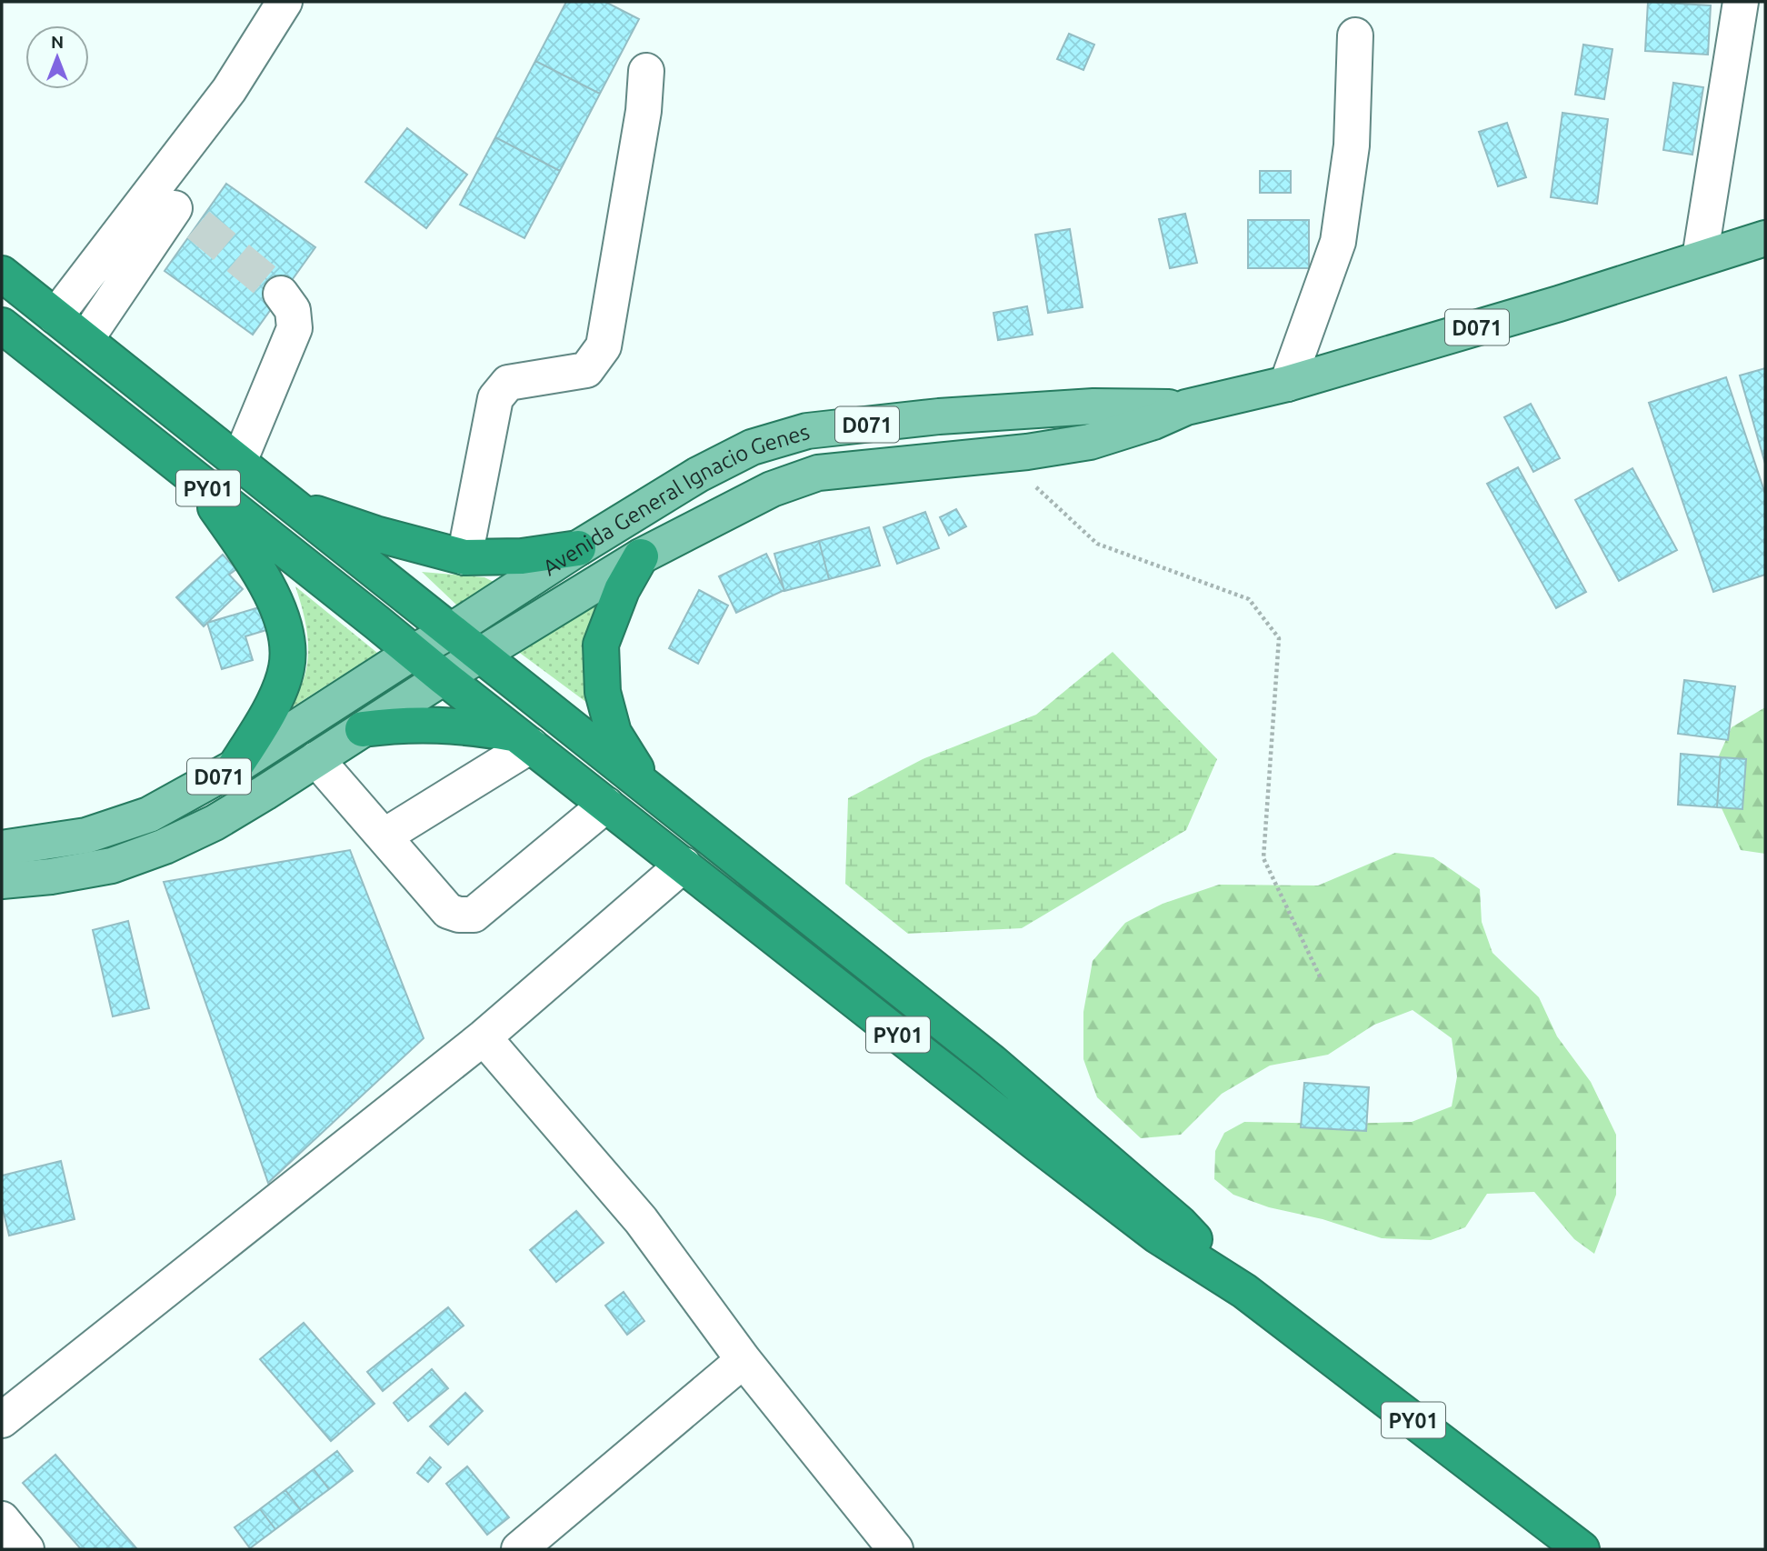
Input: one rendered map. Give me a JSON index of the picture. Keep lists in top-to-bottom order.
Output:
{
  "streets": {
    "highway": ["PY01"],
    "main road": ["D071", "Avenida General Ignacio Genes"]
  },
  "crossings": [
    ["D071", "PY01"],
    ["D071", "Avenida General Ignacio Genes"],
    ["PY01", "Avenida General Ignacio Genes"]
  ],
  "north": "top"
}
